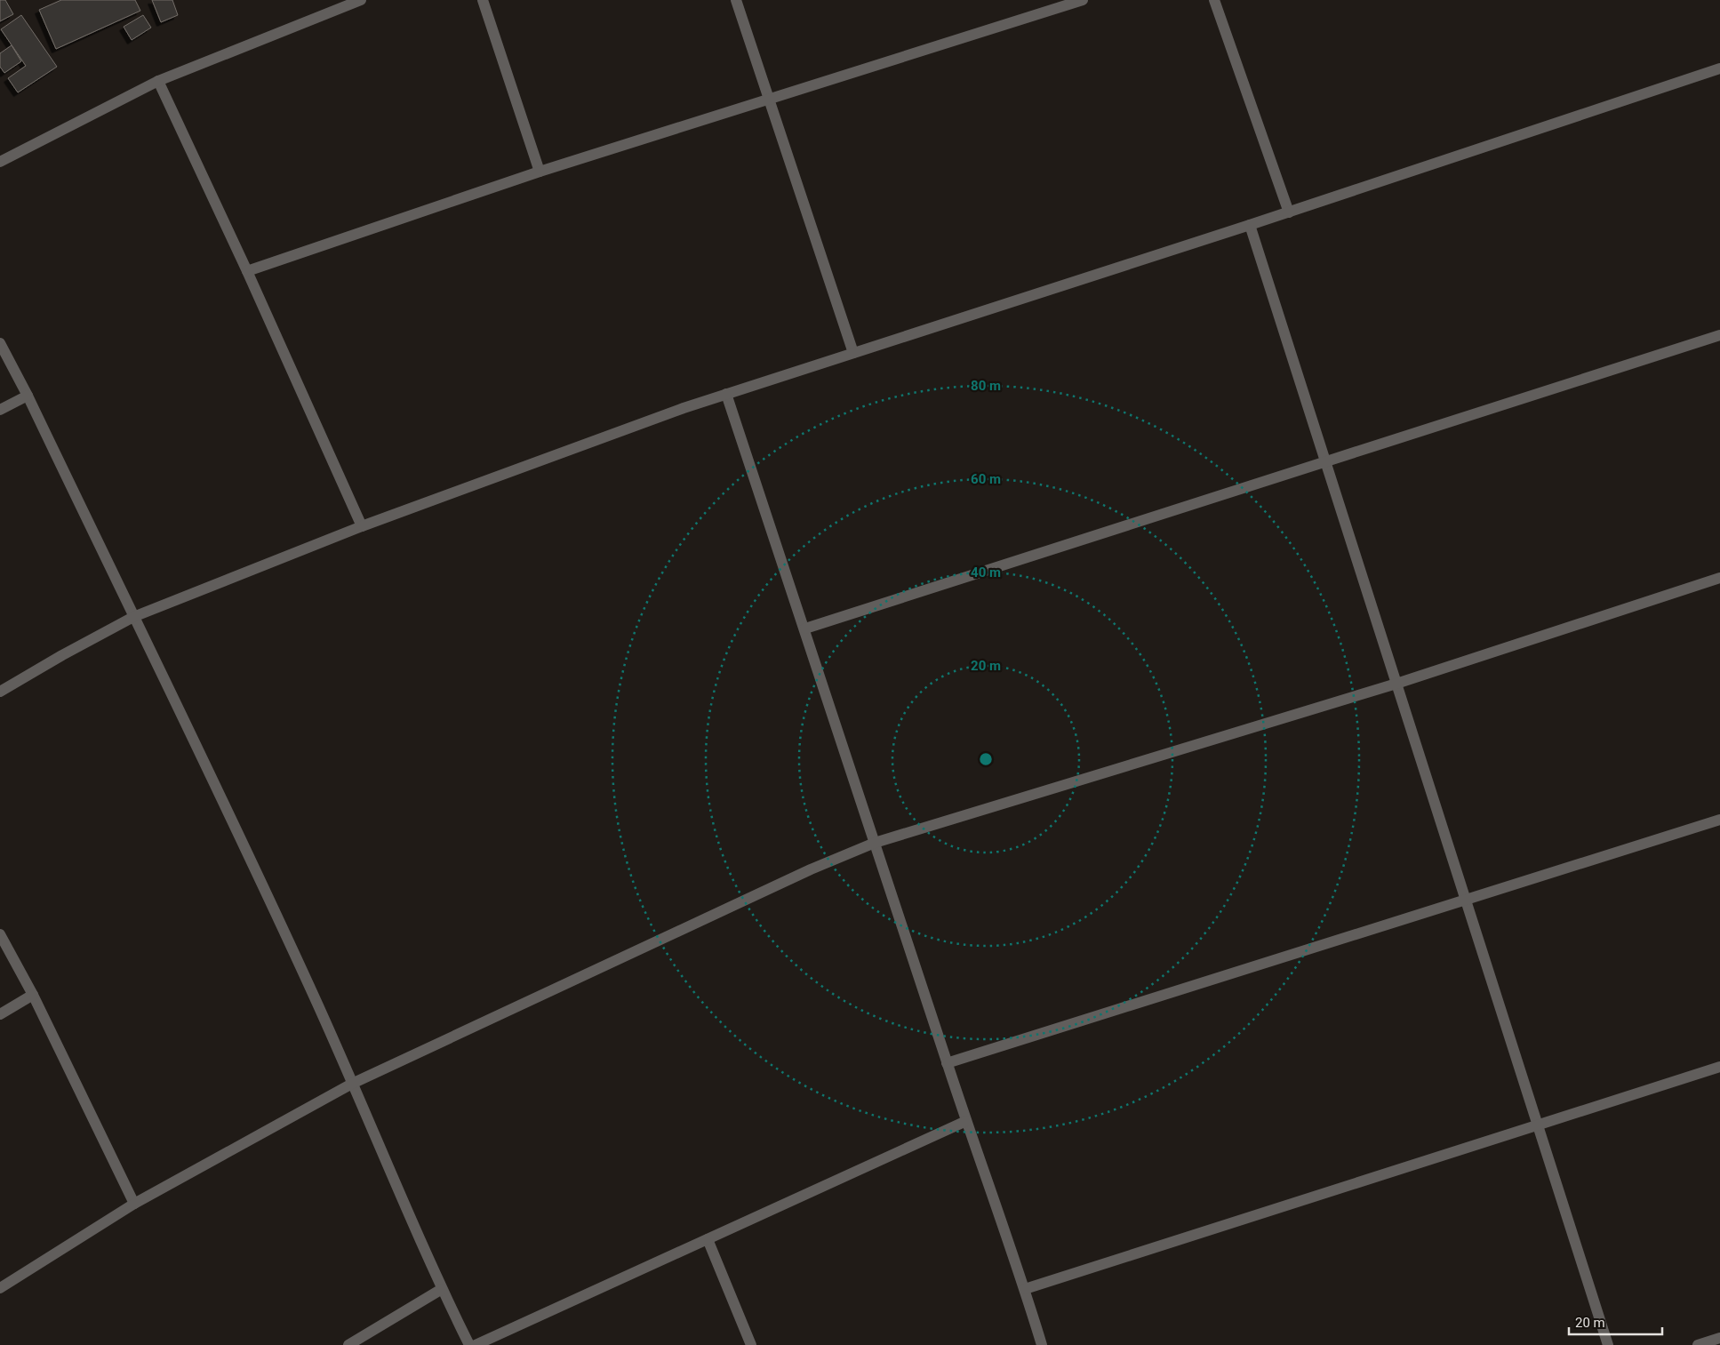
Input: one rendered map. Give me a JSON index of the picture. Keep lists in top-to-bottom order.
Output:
{
  "scale_bar": "20 m",
  "rings": [
    "80 m",
    "60 m",
    "40 m",
    "20 m"
  ]
}
